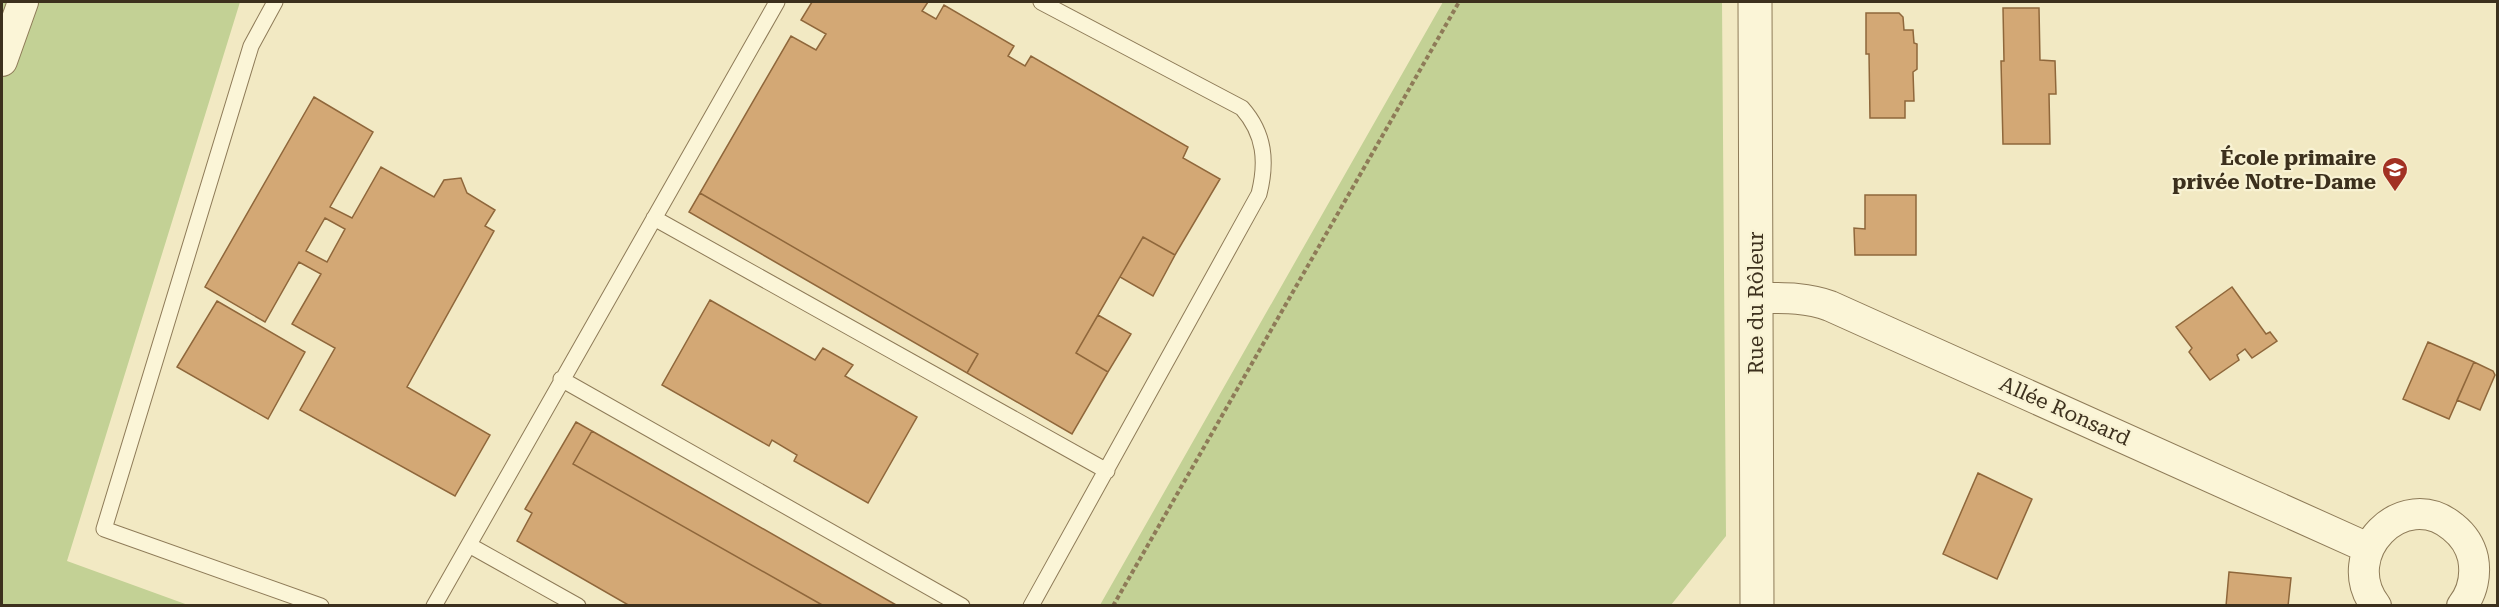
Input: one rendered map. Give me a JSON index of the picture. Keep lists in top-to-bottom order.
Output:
{
  "streets": {
    "street": ["Rue du Rôleur", "Allée Ronsard"]
  },
  "crossings": [
    ["Rue du Rôleur", "Allée Ronsard"]
  ],
  "places": {
    "school or university": ["École primaire privée Notre-Dame"]
  }
}
